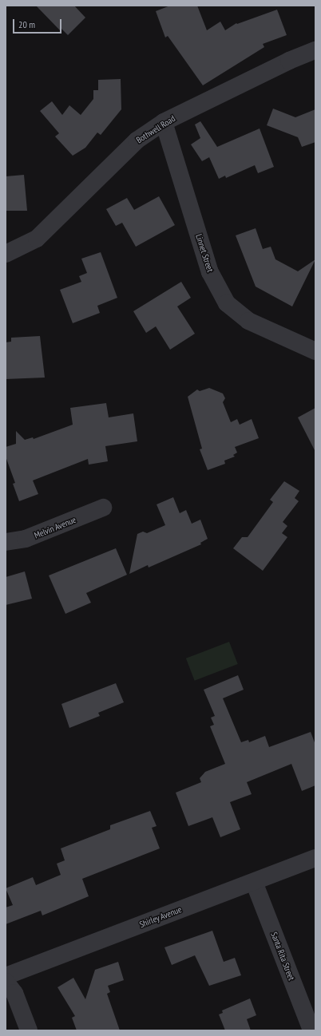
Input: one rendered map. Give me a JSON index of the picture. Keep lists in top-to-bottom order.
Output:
{
  "streets": {
    "street": [
      "Bothwell Road",
      "Linnet Street",
      "Melvin Avenue",
      "Shirley Avenue",
      "Santa Rita Street"
    ]
  },
  "crossings": [
    ["Bothwell Road", "Linnet Street"],
    ["Shirley Avenue", "Santa Rita Street"]
  ],
  "scale_bar": "20 m"
}
